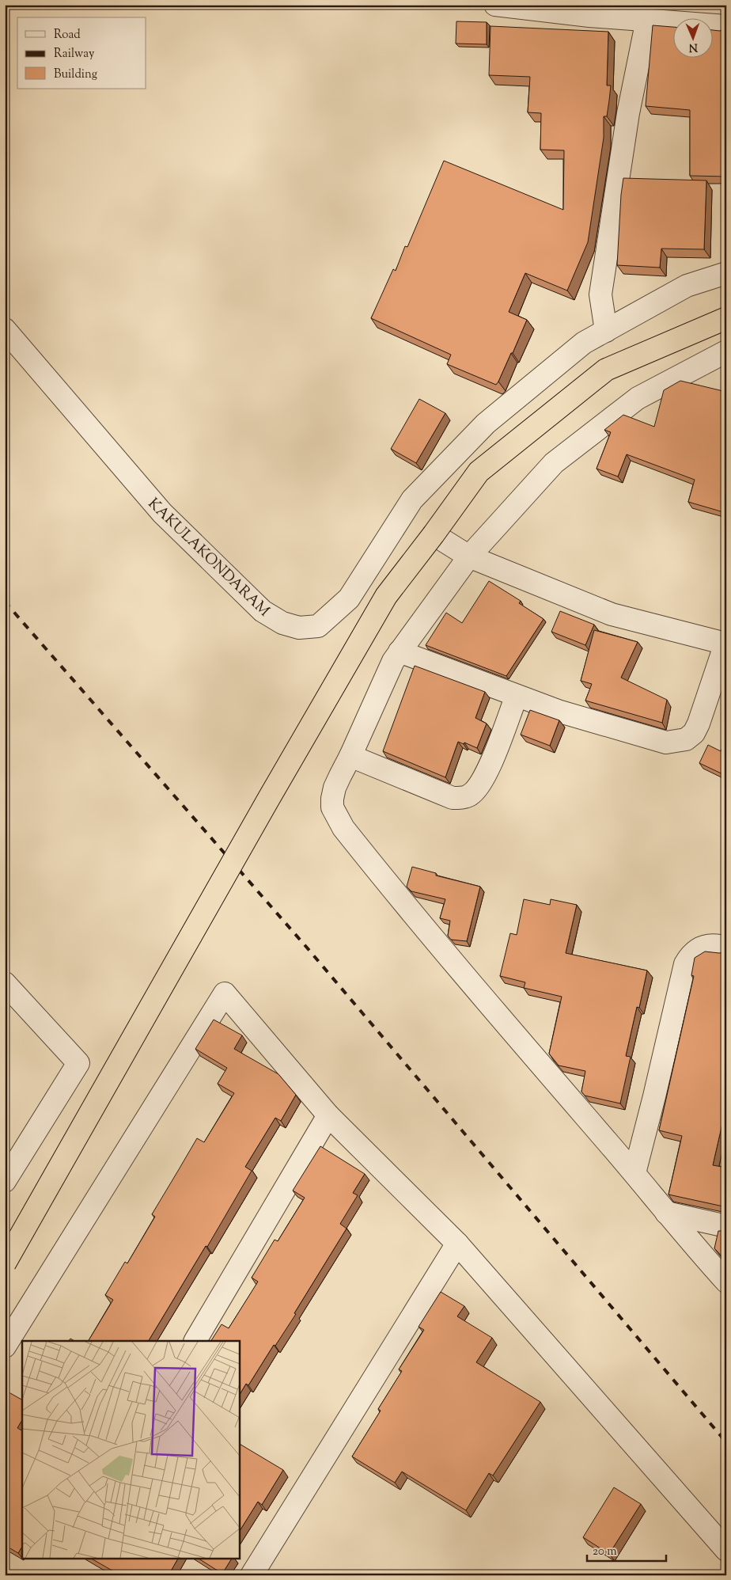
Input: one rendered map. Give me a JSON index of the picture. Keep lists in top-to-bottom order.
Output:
{
  "streets": {
    "street": ["KAKULAKONDARAM"]
  },
  "legend": ["Road", "Railway", "Building"],
  "scale_bar": "20 m",
  "north": "bottom"
}
